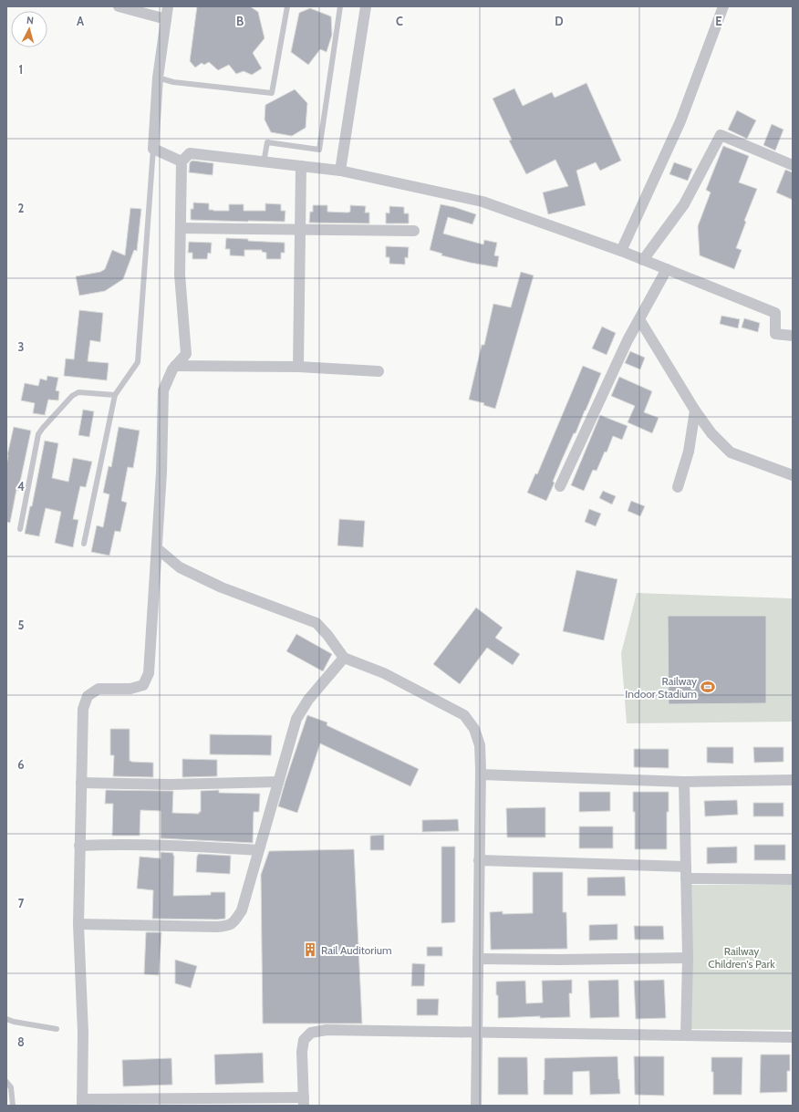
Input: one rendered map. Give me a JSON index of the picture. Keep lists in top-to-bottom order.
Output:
{
  "parks": ["Railway Children's Park"],
  "places": {
    "sports": ["Railway Indoor Stadium"],
    "building": ["Rail Auditorium"]
  },
  "north": "top",
  "grid": {
    "columns": [
      "A",
      "B",
      "C",
      "D",
      "E"
    ],
    "rows": [
      "1",
      "2",
      "3",
      "4",
      "5",
      "6",
      "7",
      "8"
    ]
  }
}
